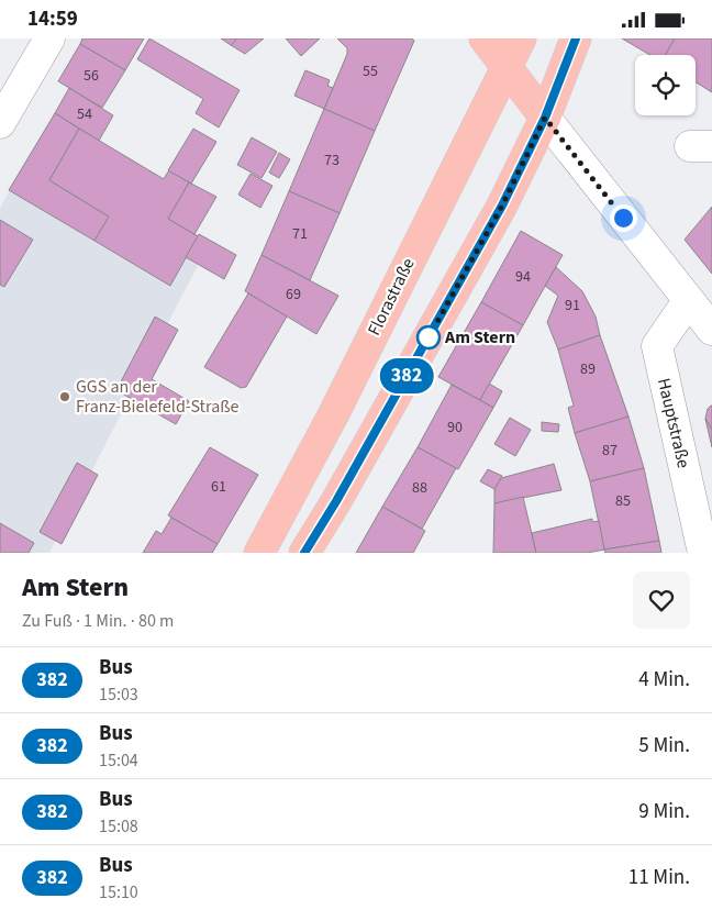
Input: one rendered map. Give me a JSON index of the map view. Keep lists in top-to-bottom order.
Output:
{
  "streets": {
    "main road": ["Florastraße"],
    "street": ["Hauptstraße"]
  },
  "places": ["Am Stern", "GGS an der Franz-Bielefeld-Straße"],
  "lines": ["bus line 382"],
  "house_numbers": [
    "55",
    "56",
    "54",
    "73",
    "71",
    "94",
    "69",
    "91",
    "89",
    "90",
    "87",
    "61",
    "88",
    "85"
  ],
  "page": {
    "status": "14:59",
    "on_map": "382",
    "heading": ["Am Stern", "Zu Fuß · 1 Min. · 80 m"],
    "list": [
      {
        "mark": "382",
        "name": "Bus",
        "note": "15:03",
        "value": "4 Min."
      },
      {
        "mark": "382",
        "name": "Bus",
        "note": "15:04",
        "value": "5 Min."
      },
      {
        "mark": "382",
        "name": "Bus",
        "note": "15:08",
        "value": "9 Min."
      },
      {
        "mark": "382",
        "name": "Bus",
        "note": "15:10",
        "value": "11 Min."
      }
    ]
  }
}
